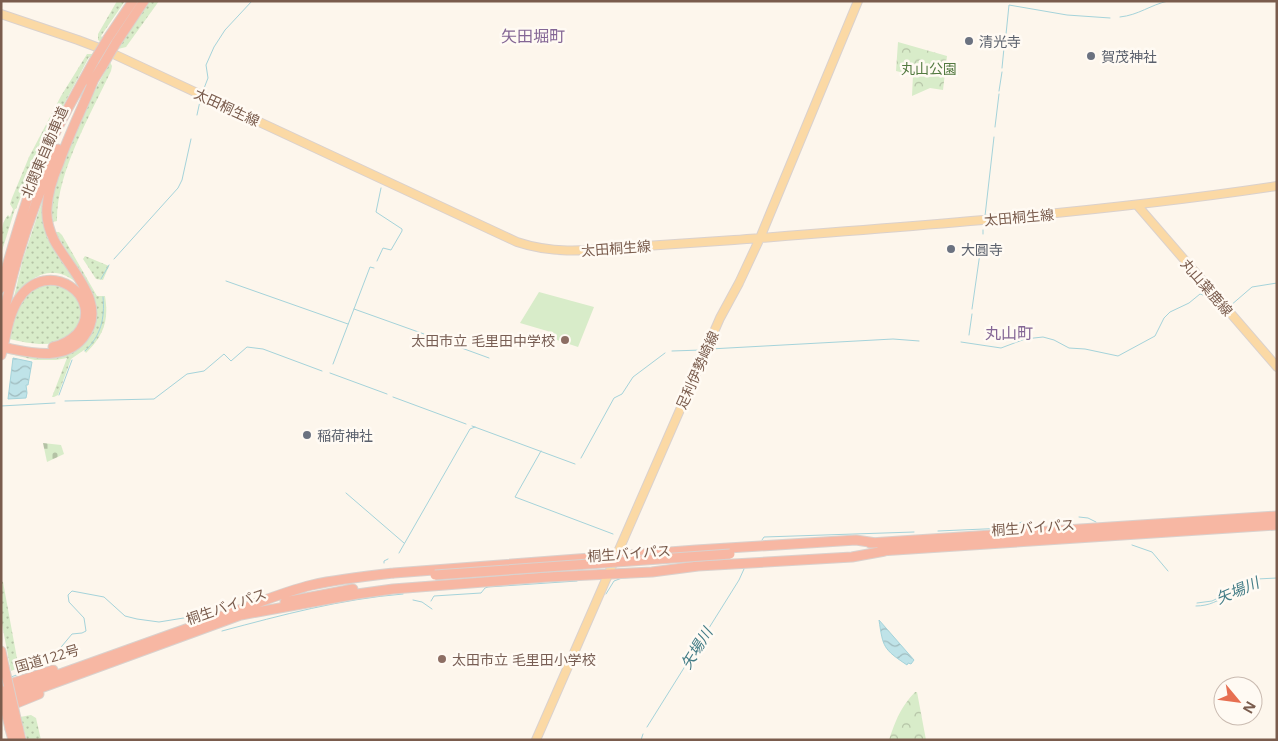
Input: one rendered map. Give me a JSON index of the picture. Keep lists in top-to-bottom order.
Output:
{
  "streets": {
    "highway": ["北関東自動車道", "桐生バイパス", "国道122号"],
    "main road": ["太田桐生線", "丸山葉鹿線", "足利伊勢崎線"]
  },
  "crossings": [
    ["太田桐生線", "丸山葉鹿線"],
    ["太田桐生線", "足利伊勢崎線"],
    ["桐生バイパス", "国道122号"]
  ],
  "districts": ["矢田堀町", "丸山町"],
  "water": ["矢場川"],
  "parks": ["丸山公園"],
  "places": [
    "清光寺",
    "賀茂神社",
    "大圓寺",
    "太田市立 毛里田中学校",
    "稲荷神社",
    "太田市立 毛里田小学校"
  ],
  "north": "bottom right"
}
